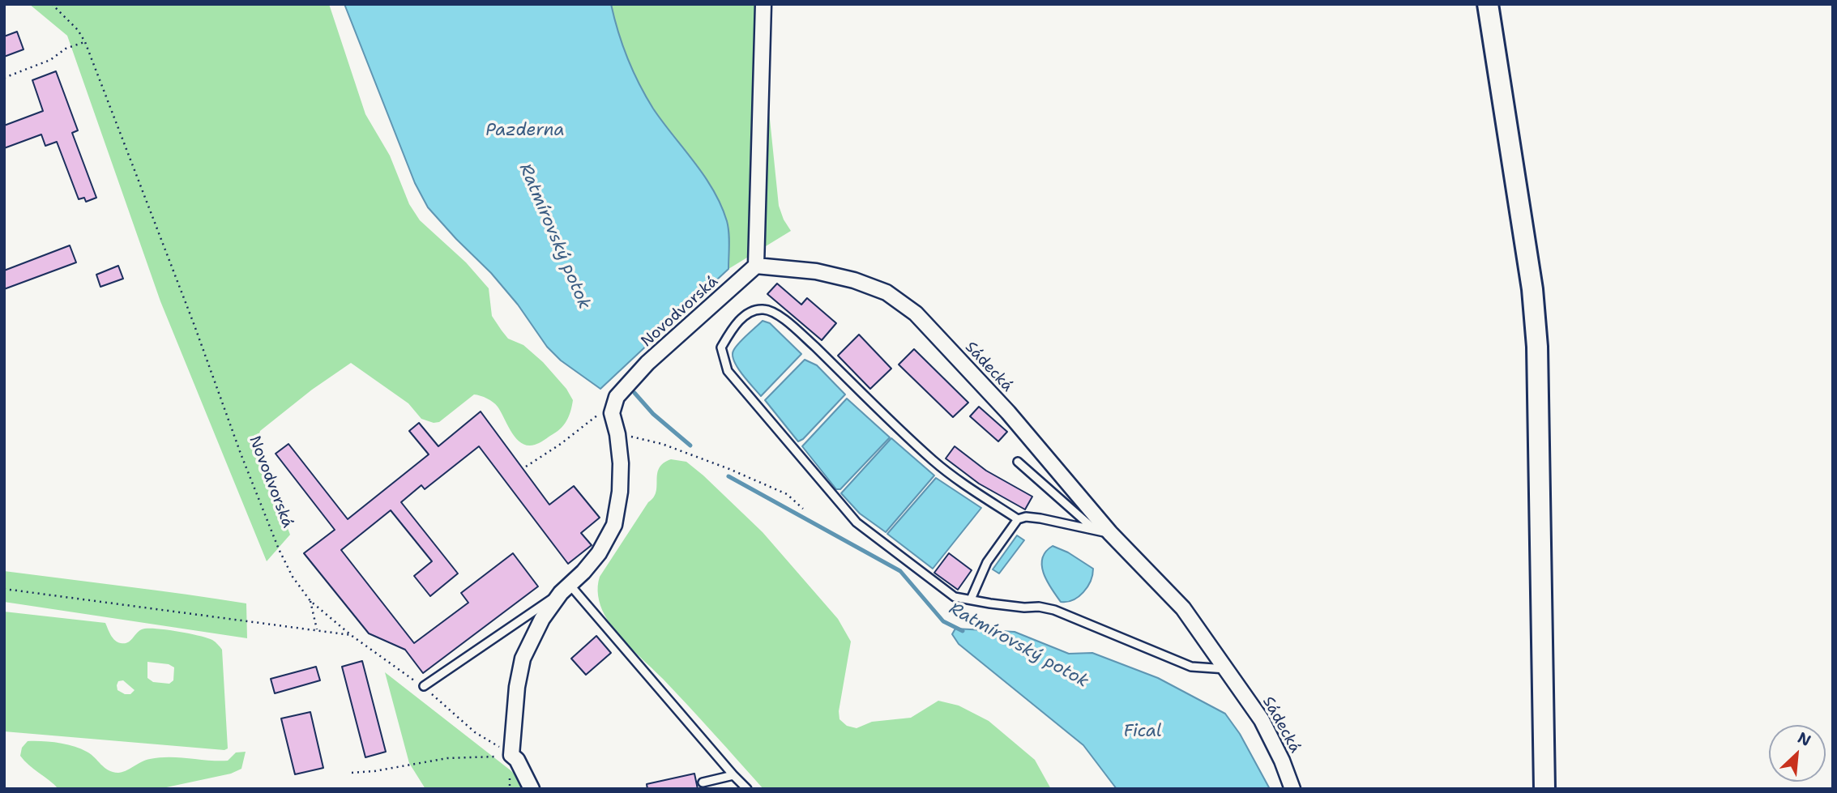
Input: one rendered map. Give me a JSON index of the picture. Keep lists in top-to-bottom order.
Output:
{
  "streets": {
    "street": ["Novodvorská", "Sádecká"]
  },
  "crossings": [
    ["Novodvorská", "Sádecká"]
  ],
  "water": ["Pazderna", "Ratmírovský potok", "Fical"],
  "north": "top right"
}
